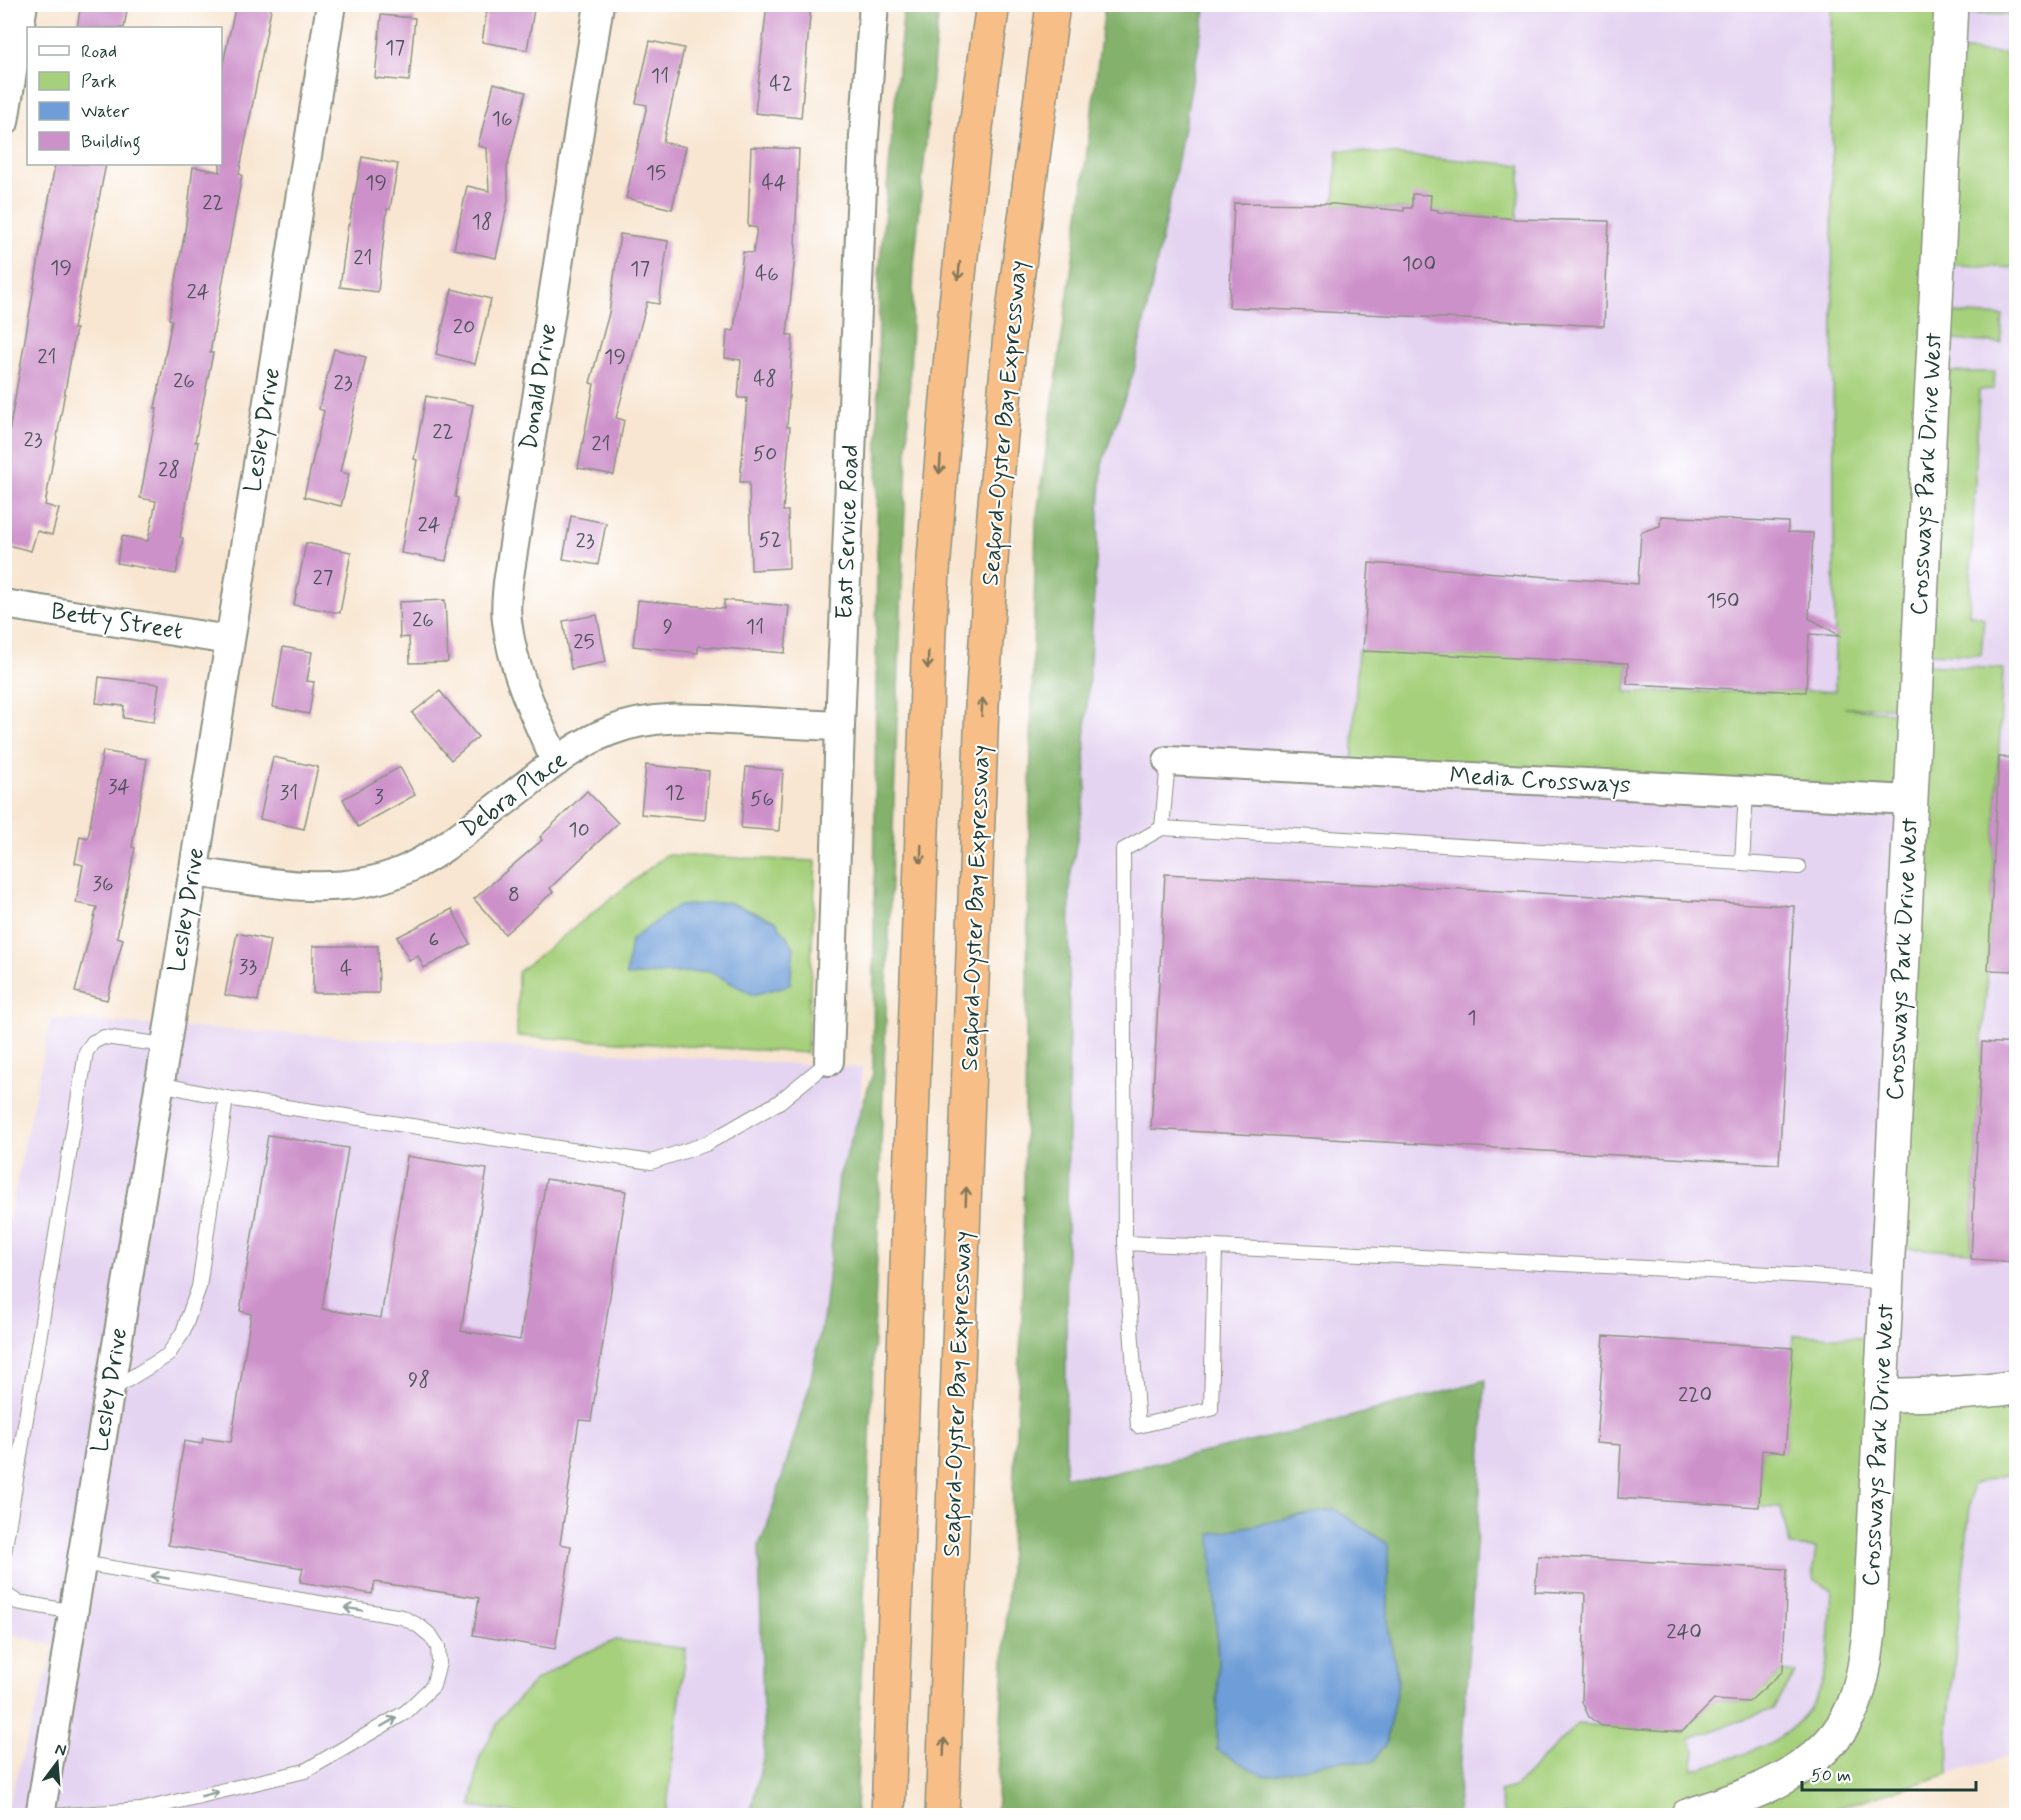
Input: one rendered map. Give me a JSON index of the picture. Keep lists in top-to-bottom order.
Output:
{
  "streets": {
    "highway": ["Seaford-Oyster Bay Expressway"],
    "street": [
      "Donald Drive",
      "Lesley Drive",
      "Crossways Park Drive West",
      "East Service Road",
      "Betty Street",
      "Media Crossways",
      "Debra Place"
    ]
  },
  "crossings": [
    ["Donald Drive", "Debra Place"],
    ["Lesley Drive", "Betty Street"],
    ["Lesley Drive", "Debra Place"],
    ["Crossways Park Drive West", "Media Crossways"],
    ["East Service Road", "Debra Place"]
  ],
  "house_numbers": [
    "17",
    "11",
    "42",
    "16",
    "15",
    "19",
    "44",
    "22",
    "18",
    "21",
    "100",
    "19",
    "17",
    "46",
    "24",
    "20",
    "21",
    "19",
    "48",
    "26",
    "23",
    "22",
    "23",
    "21",
    "50",
    "28",
    "24",
    "52",
    "23",
    "27",
    "150",
    "26",
    "9",
    "11",
    "25",
    "34",
    "31",
    "12",
    "3",
    "56",
    "10",
    "36",
    "8",
    "6",
    "33",
    "4",
    "1",
    "98",
    "220",
    "240"
  ],
  "legend": [
    "Road",
    "Park",
    "Water",
    "Building"
  ],
  "scale_bar": "50 m",
  "north": "top"
}
